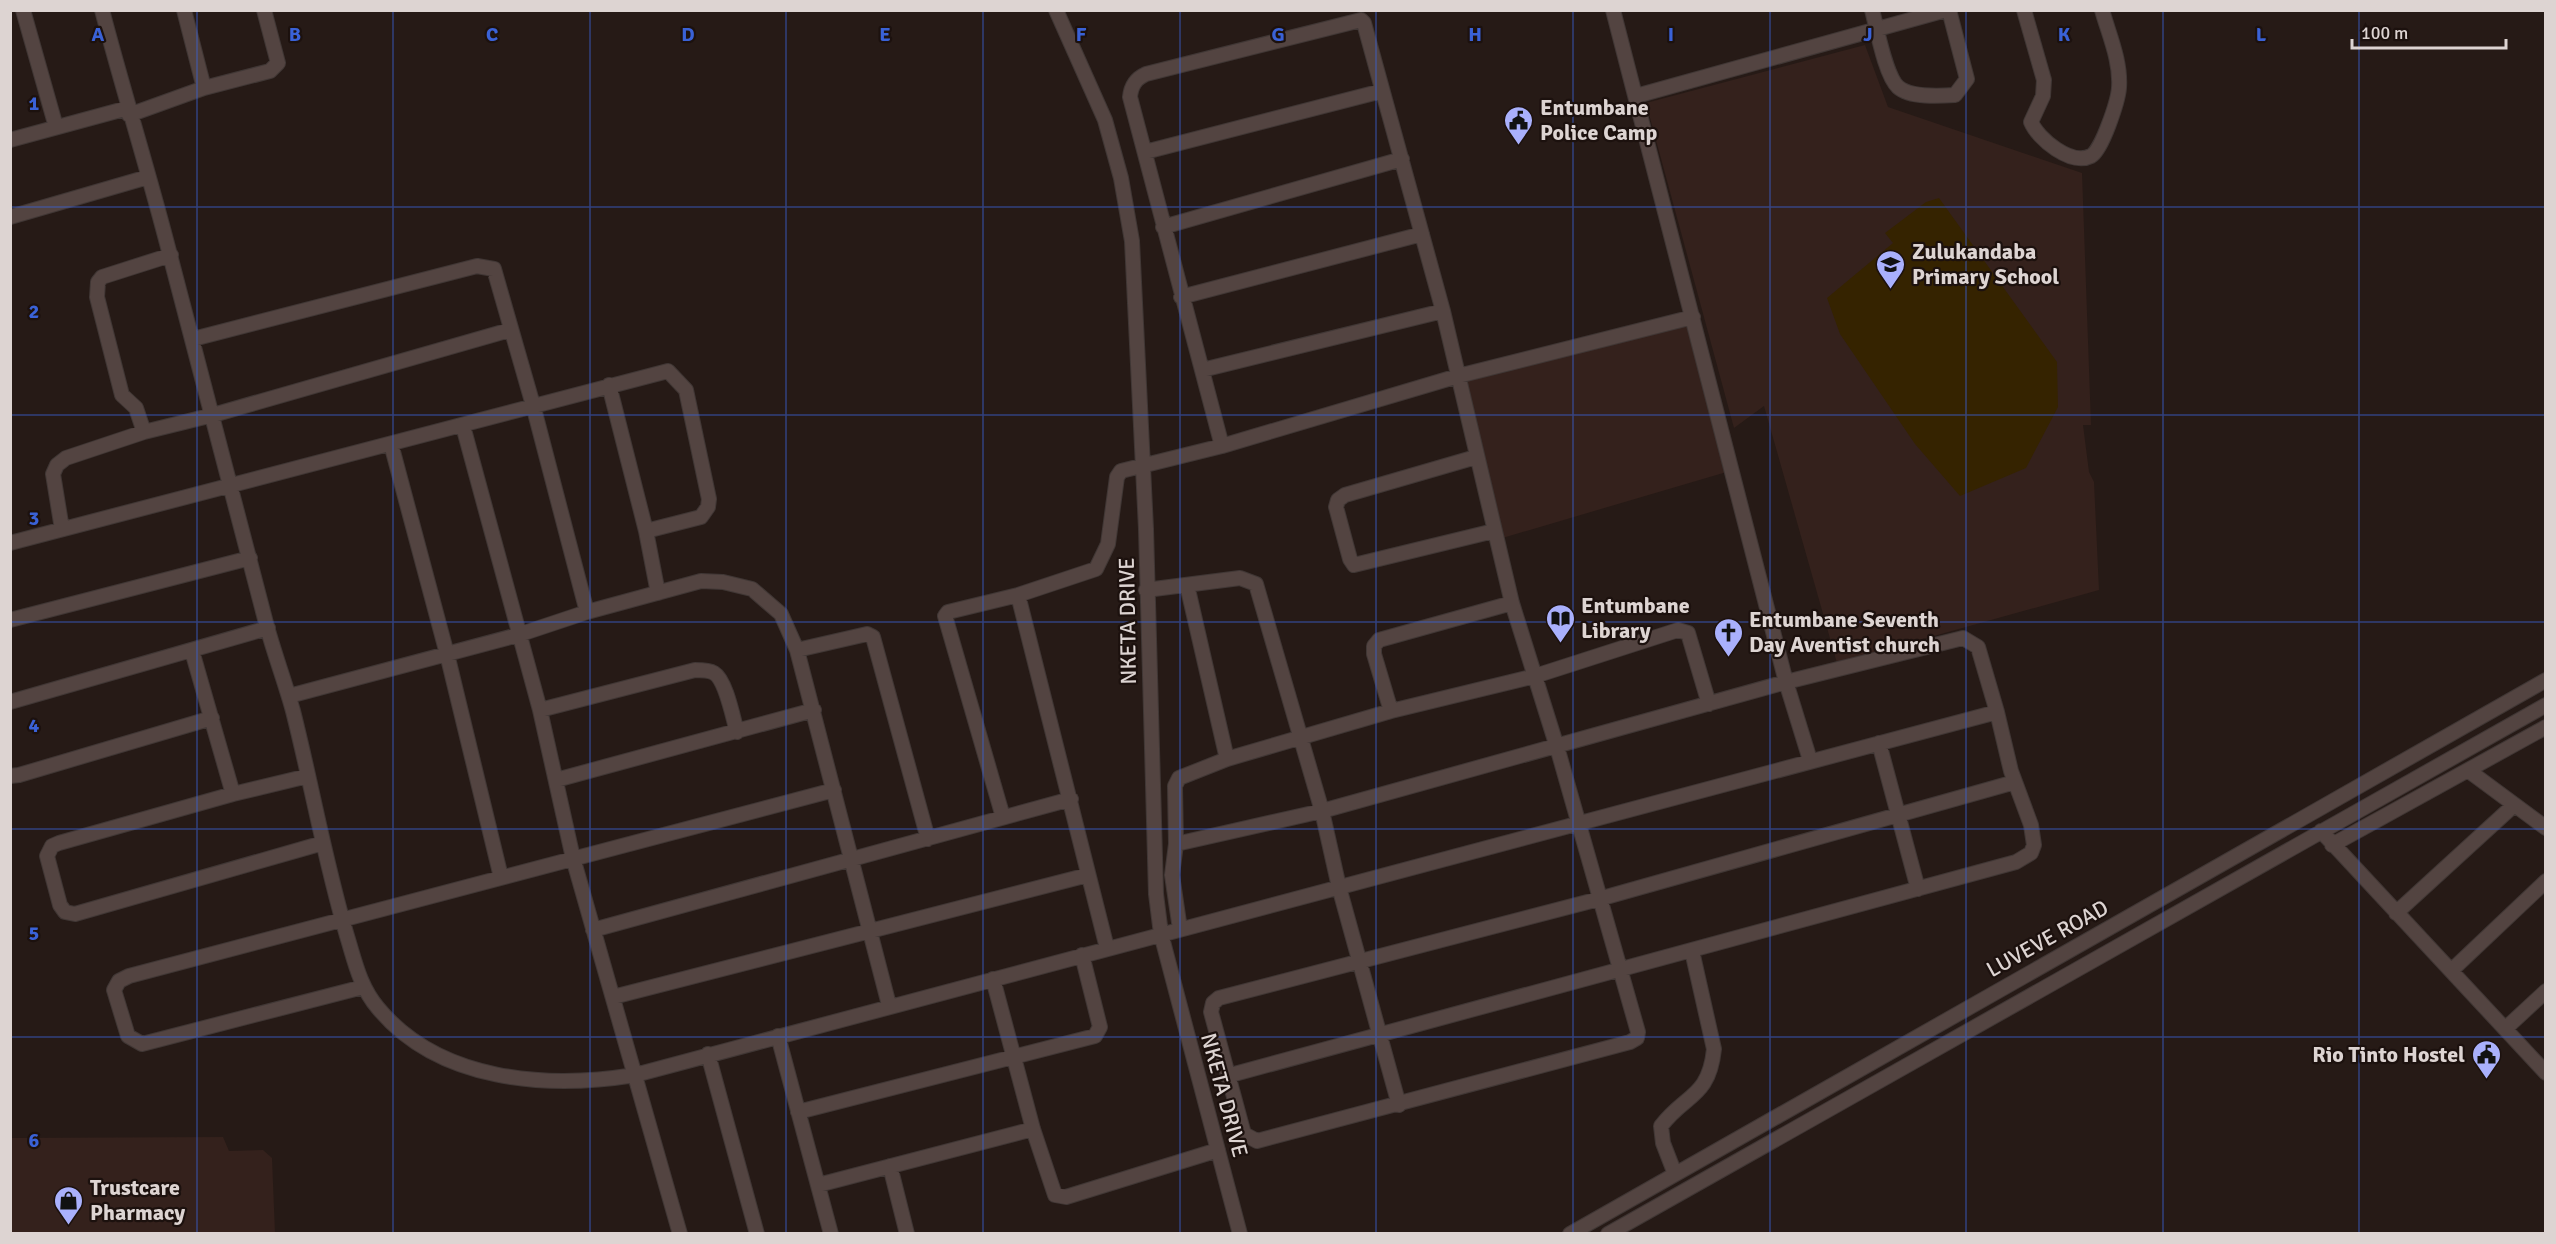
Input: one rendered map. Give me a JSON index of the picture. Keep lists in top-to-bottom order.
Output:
{
  "streets": {
    "street": ["NKETA DRIVE", "LUVEVE ROAD"]
  },
  "places": {
    "public building": ["Entumbane Police Camp", "Rio Tinto Hostel"],
    "school or university": ["Zulukandaba Primary School"],
    "library": ["Entumbane Library"],
    "church": ["Entumbane Seventh Day Aventist church"],
    "shop": ["Trustcare Pharmacy"]
  },
  "scale_bar": "100 m",
  "grid": {
    "columns": [
      "A",
      "B",
      "C",
      "D",
      "E",
      "F",
      "G",
      "H",
      "I",
      "J",
      "K",
      "L"
    ],
    "rows": [
      "1",
      "2",
      "3",
      "4",
      "5",
      "6"
    ]
  }
}
